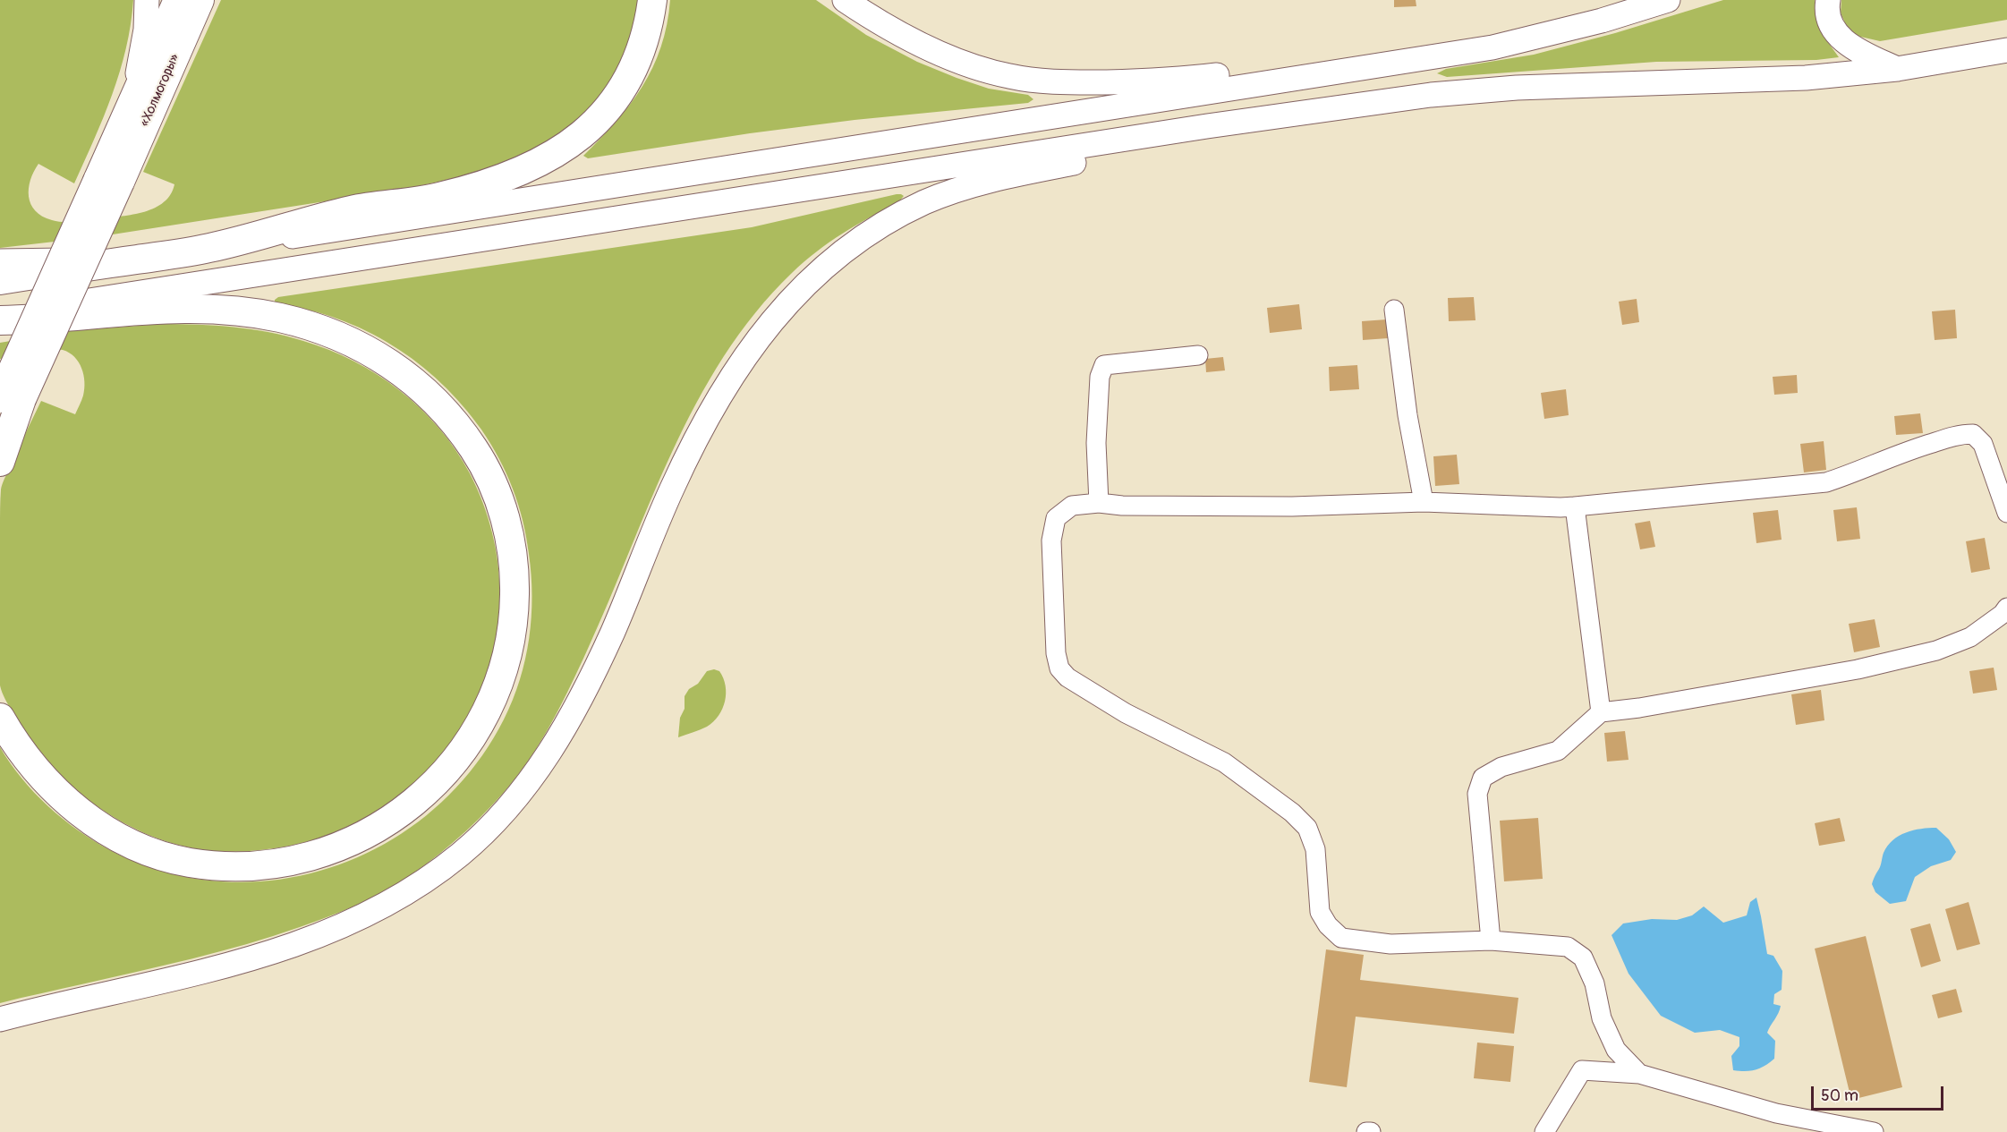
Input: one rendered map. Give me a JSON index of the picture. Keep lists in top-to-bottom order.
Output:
{
  "streets": {
    "highway": ["«Холмогоры»"]
  },
  "scale_bar": "50 m"
}
